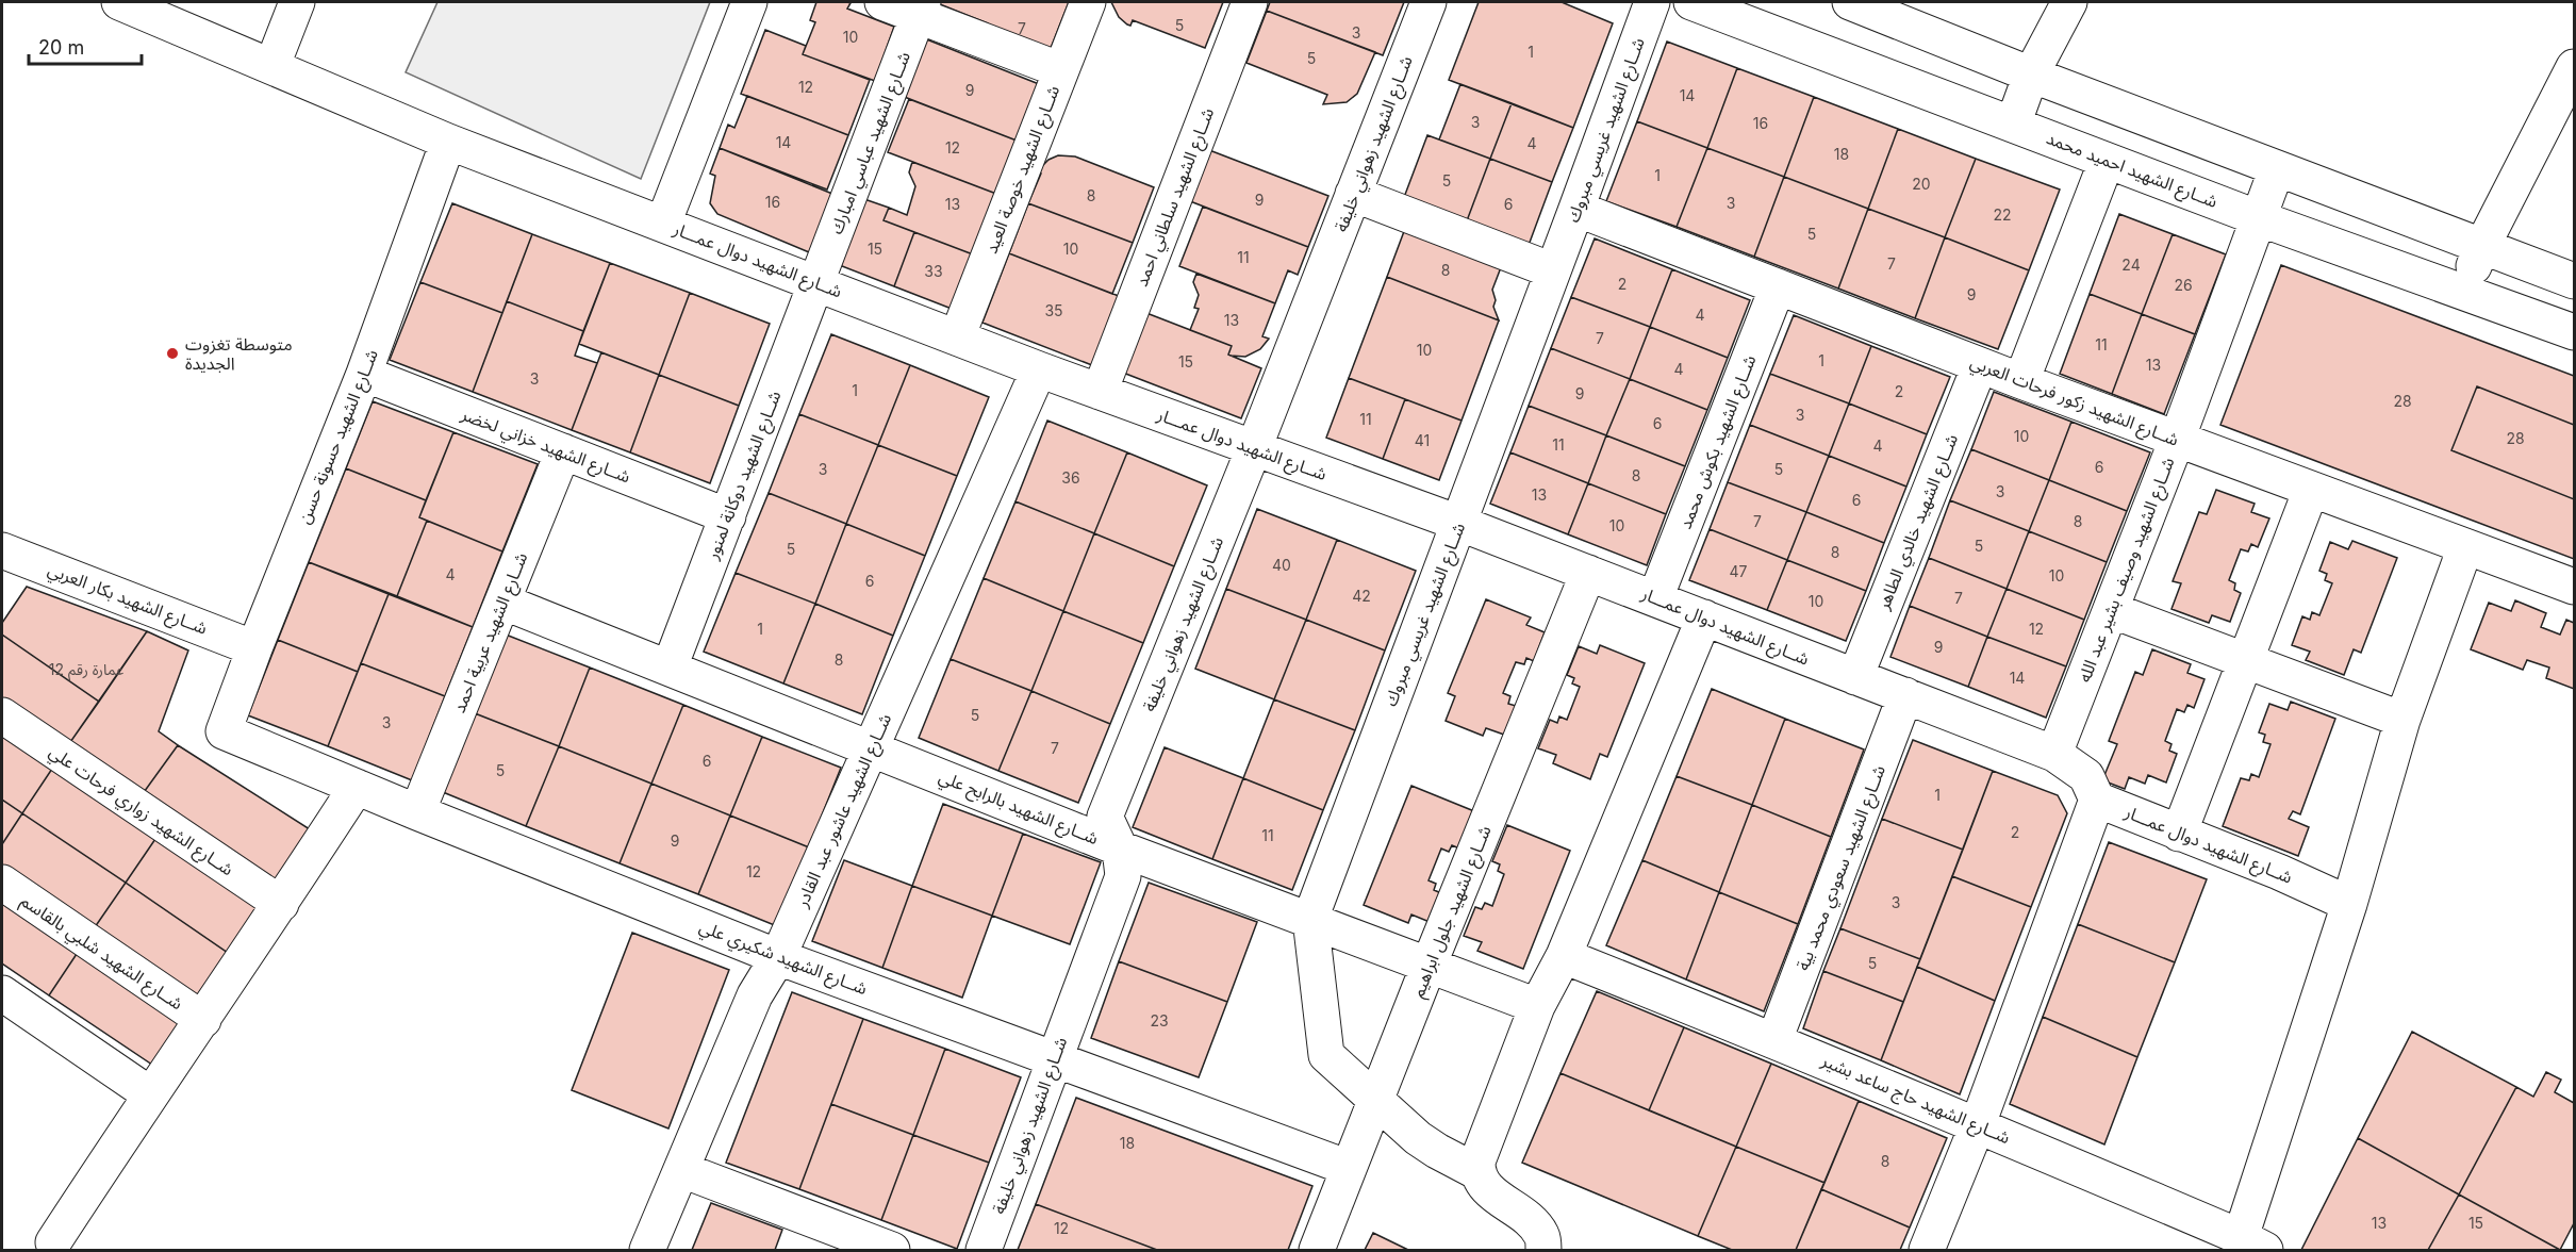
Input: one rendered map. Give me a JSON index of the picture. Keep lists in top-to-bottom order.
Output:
{
  "streets": {
    "street": [
      "شــارع الشهيد غريسي مبروك",
      "شــارع الشهيد عباسي امبارك",
      "شــارع الشهيد زهواني خليفة",
      "شــارع الشهيد خوصة العيد",
      "شــارع الشهيد احميد محمد",
      "شــارع الشهيد سلطاني احمد",
      "شــارع الشهيد دوال عمـــار",
      "شــارع الشهيد زكور فرحات العربي",
      "شــارع الشهيد حسونة حسن",
      "شــارع الشهيد بكوش محمد",
      "شــارع الشهيد خزاني لخضر",
      "شــارع الشهيد دوكانة لمنور",
      "شــارع الشهيد خالدي الطاهر",
      "شــارع الشهيد وصيف بشير عبد الله",
      "شــارع الشهيد بكار العربي",
      "شــارع الشهيد عربية احمد",
      "شــارع الشهيد بالرابح علي",
      "شــارع الشهيد زواري فرحات علي",
      "شــارع الشهيد عاشور عبد القادر",
      "شــارع الشهيد سعودي محمد بية",
      "شــارع الشهيد جلول ابراهيم",
      "شــارع الشهيد شلبي بالقاسم",
      "شــارع الشهيد شكيري علي",
      "شــارع الشهيد حاج ساعد بشير"
    ]
  },
  "crossings": [
    ["شــارع الشهيد غريسي مبروك", "شــارع الشهيد دوال عمـــار"],
    ["شــارع الشهيد غريسي مبروك", "شــارع الشهيد زكور فرحات العربي"],
    ["شــارع الشهيد غريسي مبروك", "شــارع الشهيد بالرابح علي"],
    ["شــارع الشهيد غريسي مبروك", "شــارع الشهيد جلول ابراهيم"],
    ["شــارع الشهيد عباسي امبارك", "شــارع الشهيد دوال عمـــار"],
    ["شــارع الشهيد عباسي امبارك", "شــارع الشهيد دوكانة لمنور"],
    ["شــارع الشهيد زهواني خليفة", "شــارع الشهيد دوال عمـــار"],
    ["شــارع الشهيد زهواني خليفة", "شــارع الشهيد بالرابح علي"],
    ["شــارع الشهيد زهواني خليفة", "شــارع الشهيد شكيري علي"],
    ["شــارع الشهيد خوصة العيد", "شــارع الشهيد دوال عمـــار"],
    ["شــارع الشهيد احميد محمد", "شــارع الشهيد وصيف بشير عبد الله"],
    ["شــارع الشهيد سلطاني احمد", "شــارع الشهيد دوال عمـــار"],
    ["شــارع الشهيد دوال عمـــار", "شــارع الشهيد حسونة حسن"],
    ["شــارع الشهيد دوال عمـــار", "شــارع الشهيد بكوش محمد"],
    ["شــارع الشهيد دوال عمـــار", "شــارع الشهيد دوكانة لمنور"],
    ["شــارع الشهيد دوال عمـــار", "شــارع الشهيد خالدي الطاهر"],
    ["شــارع الشهيد دوال عمـــار", "شــارع الشهيد وصيف بشير عبد الله"],
    ["شــارع الشهيد دوال عمـــار", "شــارع الشهيد عاشور عبد القادر"],
    ["شــارع الشهيد دوال عمـــار", "شــارع الشهيد سعودي محمد بية"],
    ["شــارع الشهيد دوال عمـــار", "شــارع الشهيد جلول ابراهيم"],
    ["شــارع الشهيد زكور فرحات العربي", "شــارع الشهيد بكوش محمد"],
    ["شــارع الشهيد زكور فرحات العربي", "شــارع الشهيد خالدي الطاهر"],
    ["شــارع الشهيد زكور فرحات العربي", "شــارع الشهيد وصيف بشير عبد الله"],
    ["شــارع الشهيد حسونة حسن", "شــارع الشهيد خزاني لخضر"],
    ["شــارع الشهيد حسونة حسن", "شــارع الشهيد بكار العربي"],
    ["شــارع الشهيد حسونة حسن", "شــارع الشهيد شكيري علي"],
    ["شــارع الشهيد خزاني لخضر", "شــارع الشهيد دوكانة لمنور"],
    ["شــارع الشهيد خزاني لخضر", "شــارع الشهيد عربية احمد"],
    ["شــارع الشهيد دوكانة لمنور", "شــارع الشهيد بالرابح علي"],
    ["شــارع الشهيد عربية احمد", "شــارع الشهيد بالرابح علي"],
    ["شــارع الشهيد عربية احمد", "شــارع الشهيد شكيري علي"],
    ["شــارع الشهيد بالرابح علي", "شــارع الشهيد عاشور عبد القادر"],
    ["شــارع الشهيد بالرابح علي", "شــارع الشهيد جلول ابراهيم"],
    ["شــارع الشهيد عاشور عبد القادر", "شــارع الشهيد شكيري علي"],
    ["شــارع الشهيد سعودي محمد بية", "شــارع الشهيد حاج ساعد بشير"],
    ["شــارع الشهيد جلول ابراهيم", "شــارع الشهيد شكيري علي"]
  ],
  "places": ["متوسطة تغزوت الجديدة"],
  "house_numbers": [
    "5",
    "7",
    "3",
    "10",
    "1",
    "5",
    "12",
    "9",
    "14",
    "3",
    "16",
    "14",
    "4",
    "12",
    "18",
    "1",
    "5",
    "20",
    "8",
    "9",
    "16",
    "3",
    "13",
    "6",
    "22",
    "5",
    "15",
    "10",
    "11",
    "7",
    "24",
    "8",
    "33",
    "2",
    "26",
    "9",
    "35",
    "4",
    "13",
    "7",
    "11",
    "10",
    "1",
    "15",
    "13",
    "4",
    "3",
    "1",
    "2",
    "9",
    "28",
    "3",
    "11",
    "6",
    "10",
    "28",
    "41",
    "11",
    "4",
    "6",
    "3",
    "5",
    "8",
    "36",
    "3",
    "13",
    "6",
    "7",
    "8",
    "10",
    "5",
    "5",
    "8",
    "40",
    "47",
    "4",
    "10",
    "6",
    "42",
    "7",
    "10",
    "1",
    "12",
    "9",
    "8",
    "عمارة رقم 12",
    "14",
    "5",
    "3",
    "7",
    "6",
    "5",
    "1",
    "2",
    "11",
    "9",
    "12",
    "3",
    "5",
    "23",
    "18",
    "8",
    "13",
    "15",
    "12"
  ],
  "scale_bar": "20 m"
}
